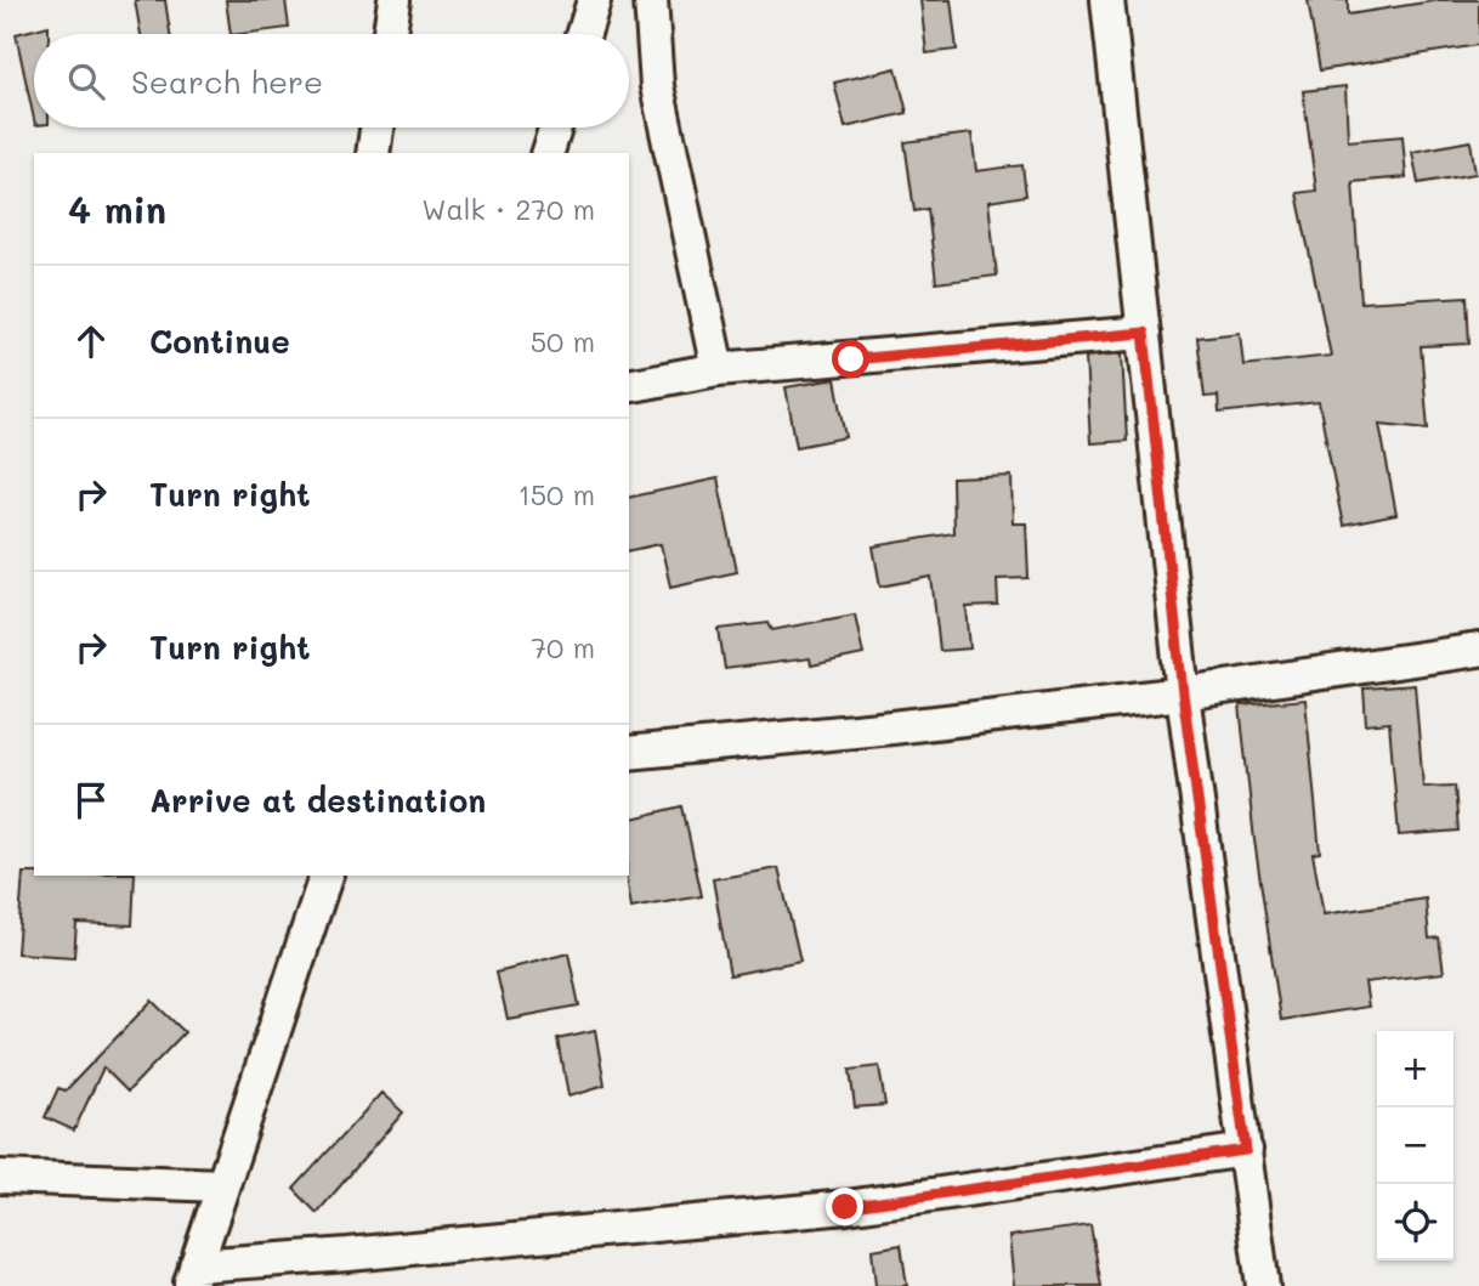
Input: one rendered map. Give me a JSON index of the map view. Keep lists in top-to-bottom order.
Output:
{
  "page": {
    "search": "Search here",
    "heading": ["4 min", "Walk · 270 m"],
    "list": [
      ["Continue", "50 m"],
      ["Turn right", "150 m"],
      ["Turn right", "70 m"],
      "Arrive at destination"
    ],
    "map_buttons": ["+", "−"]
  }
}
